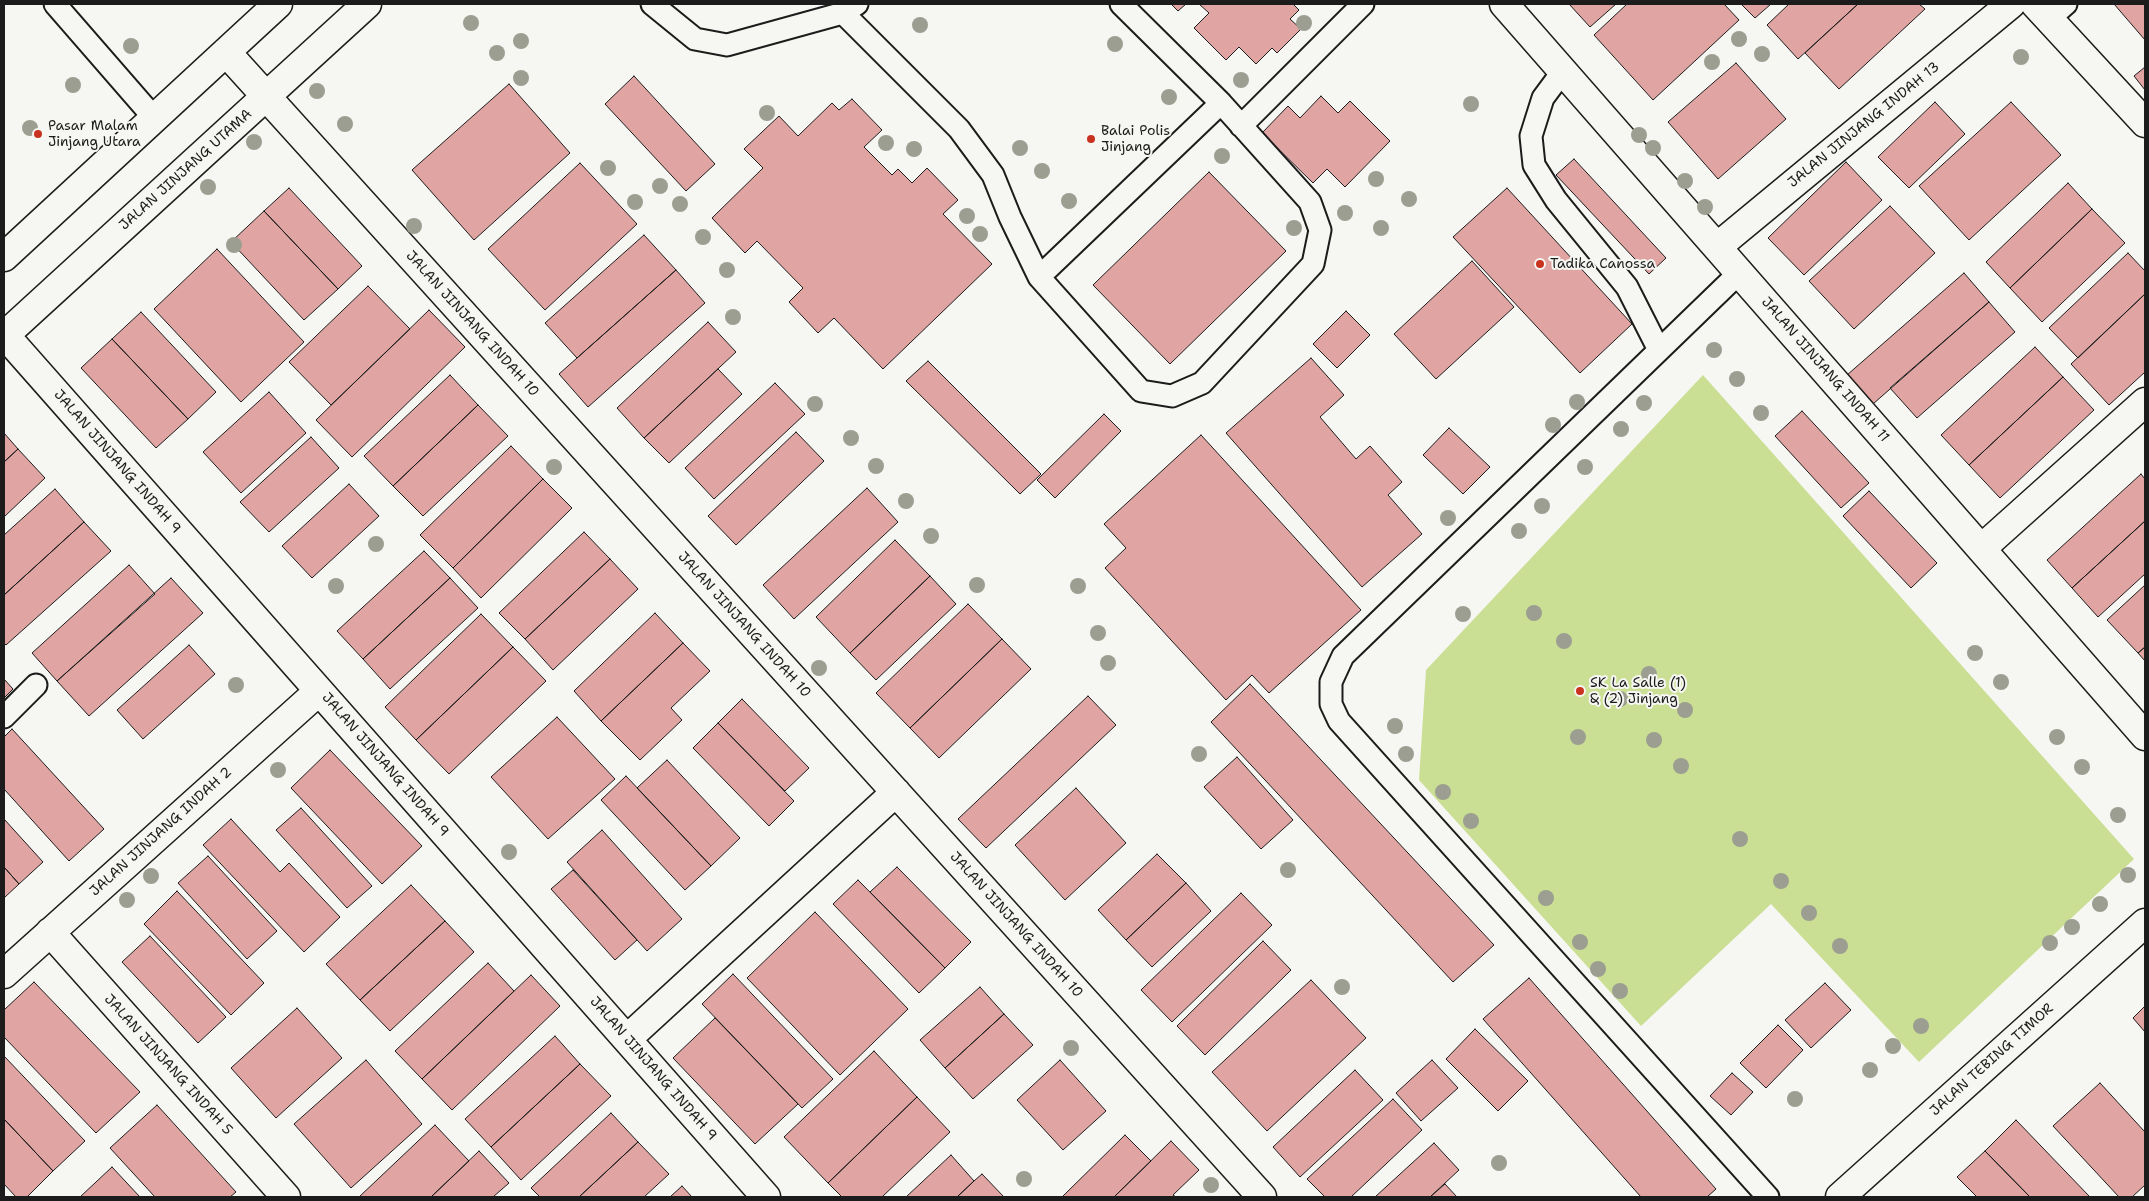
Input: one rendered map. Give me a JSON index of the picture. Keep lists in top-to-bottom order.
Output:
{
  "streets": {
    "street": [
      "JALAN JINJANG INDAH 13",
      "JALAN JINJANG UTAMA",
      "JALAN JINJANG INDAH 10",
      "JALAN JINJANG INDAH 11",
      "JALAN JINJANG INDAH 9",
      "JALAN JINJANG INDAH 2",
      "JALAN TEBING TIMOR",
      "JALAN JINJANG INDAH 5"
    ]
  },
  "crossings": [
    ["JALAN JINJANG INDAH 13", "JALAN JINJANG INDAH 11"],
    ["JALAN JINJANG UTAMA", "JALAN JINJANG INDAH 10"],
    ["JALAN JINJANG UTAMA", "JALAN JINJANG INDAH 9"],
    ["JALAN JINJANG INDAH 9", "JALAN JINJANG INDAH 2"],
    ["JALAN JINJANG INDAH 2", "JALAN JINJANG INDAH 5"]
  ],
  "places": [
    "Pasar Malam Jinjang Utara",
    "Balai Polis Jinjang",
    "Tadika Canossa",
    "SK La Salle (1) & (2) Jinjang"
  ]
}
